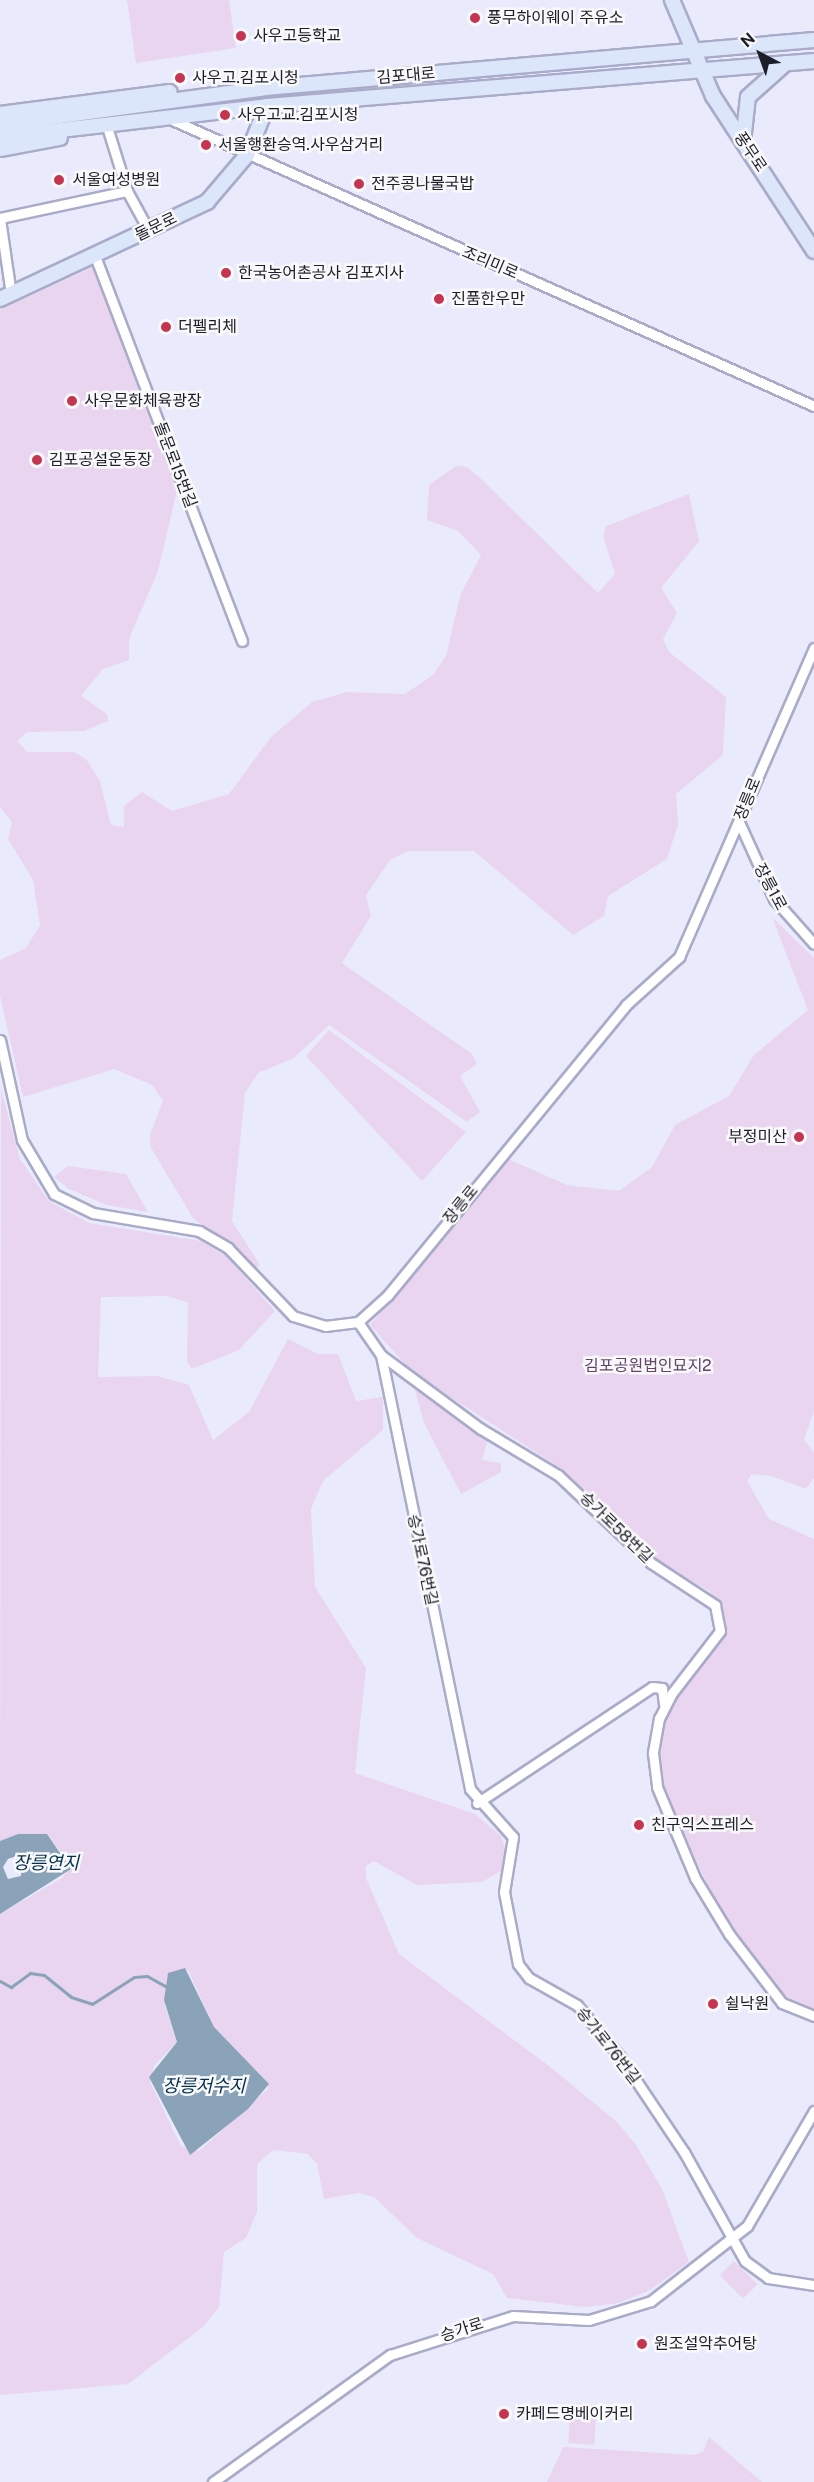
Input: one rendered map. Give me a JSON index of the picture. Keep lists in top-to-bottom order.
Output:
{
  "streets": {
    "main road": ["김포대로", "풍무로", "돌문로"],
    "street": [
      "조리미로",
      "돌문로15번길",
      "장릉로",
      "장릉1로",
      "승가로58번길",
      "승가로76번길",
      "승가로"
    ]
  },
  "crossings": [
    ["김포대로", "풍무로"],
    ["김포대로", "돌문로"],
    ["김포대로", "조리미로"],
    ["돌문로", "조리미로"],
    ["돌문로", "돌문로15번길"],
    ["장릉로", "장릉1로"],
    ["장릉로", "승가로76번길"],
    ["승가로58번길", "승가로76번길"],
    ["승가로76번길", "승가로"]
  ],
  "water": ["장릉연지", "장릉저수지"],
  "parks": ["김포공원법인묘지2"],
  "places": [
    "풍무하이웨이 주유소",
    "사우고등학교",
    "사우고.김포시청",
    "사우고교.김포시청",
    "서울행환승역.사우삼거리",
    "서울여성병원",
    "전주콩나물국밥",
    "한국농어촌공사 김포지사",
    "진품한우만",
    "더펠리체",
    "사우문화체육광장",
    "김포공설운동장",
    "부정미산",
    "친구익스프레스",
    "쉴낙원",
    "원조설악추어탕",
    "카페드명베이커리"
  ],
  "north": "top left"
}
